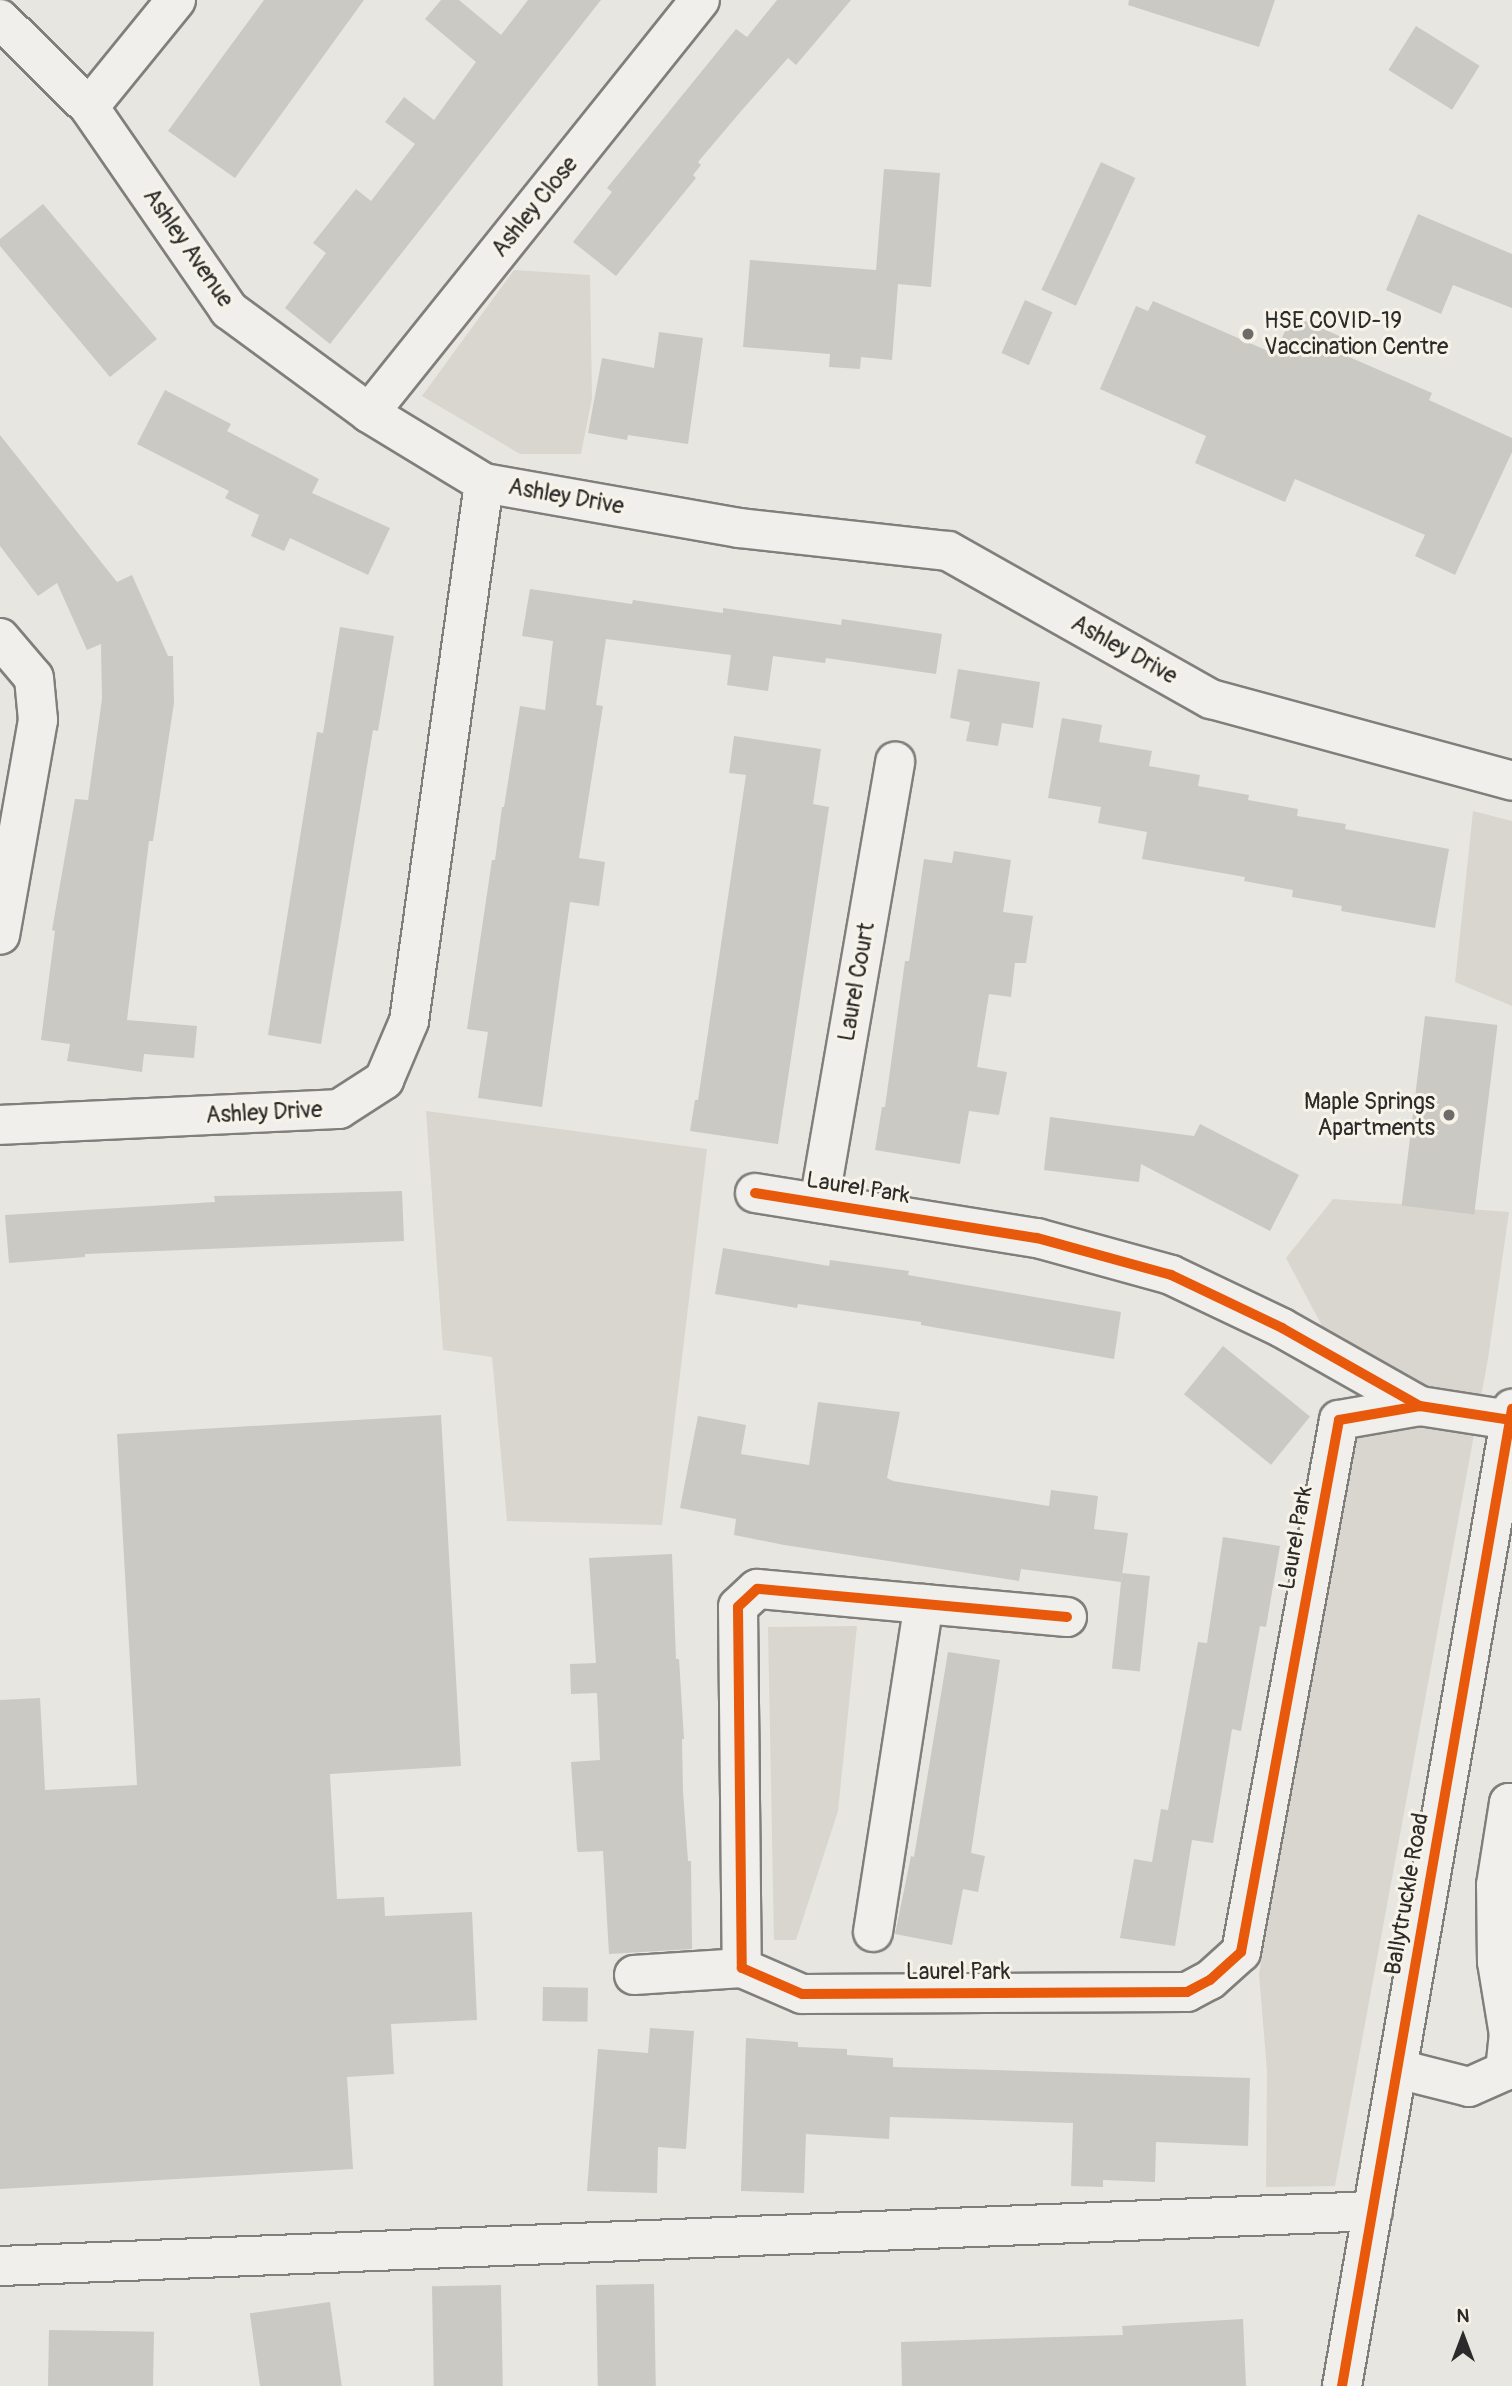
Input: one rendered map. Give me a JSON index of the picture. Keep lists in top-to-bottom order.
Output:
{
  "streets": {
    "street": [
      "Ashley Close",
      "Ashley Avenue",
      "Ashley Drive",
      "Laurel Court",
      "Laurel Park",
      "Ballytruckle Road"
    ]
  },
  "crossings": [
    ["Ashley Close", "Ashley Avenue"],
    ["Ashley Avenue", "Ashley Drive"],
    ["Laurel Court", "Laurel Park"],
    ["Laurel Park", "Ballytruckle Road"]
  ],
  "places": ["HSE COVID-19 Vaccination Centre", "Maple Springs Apartments"],
  "north": "top"
}
